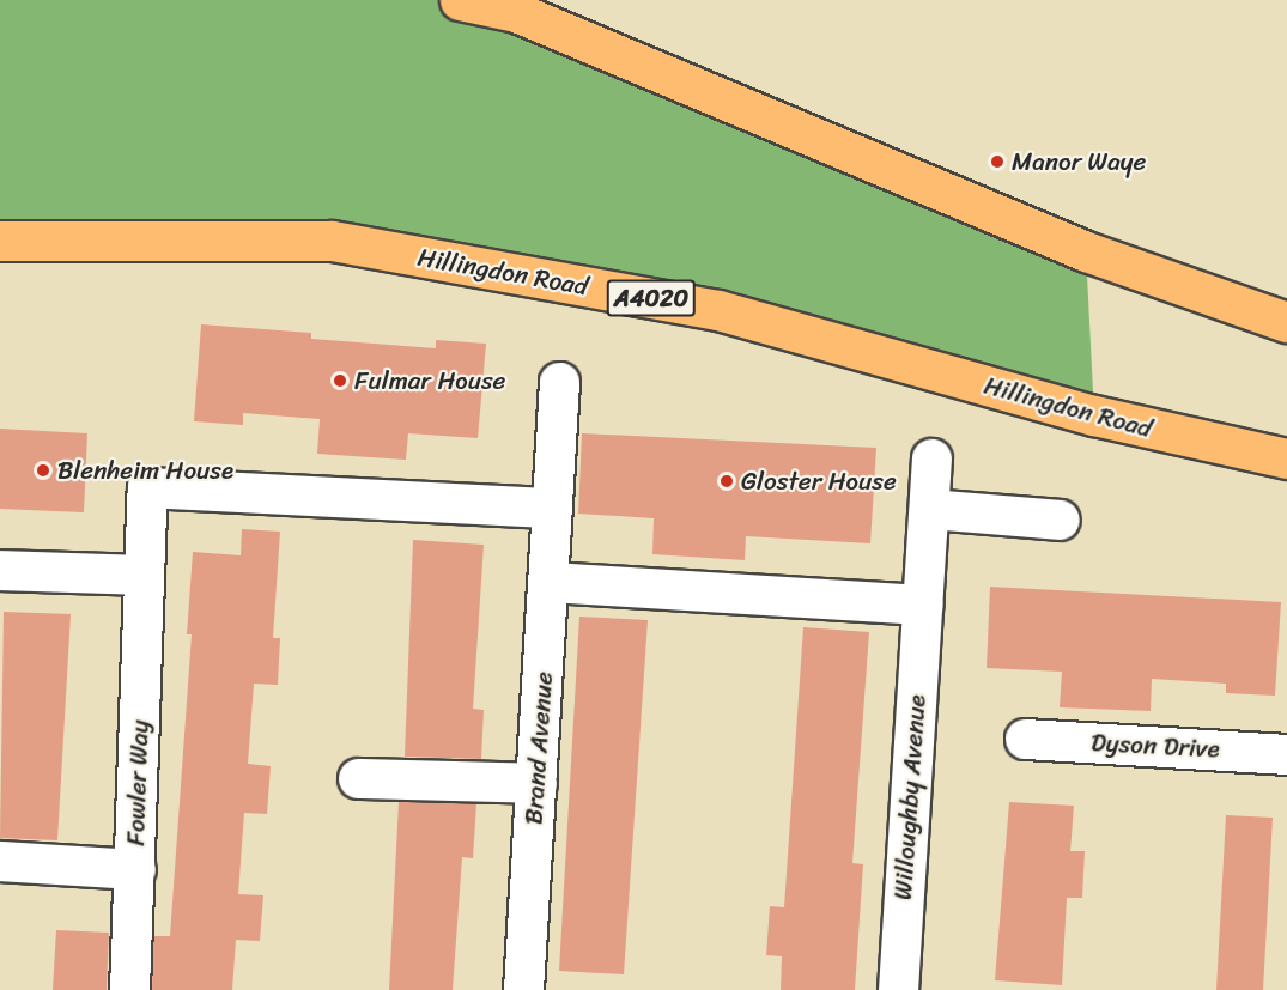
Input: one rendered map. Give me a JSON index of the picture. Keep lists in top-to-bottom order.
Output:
{
  "streets": {
    "main road": ["Hillingdon Road", "A4020"],
    "street": [
      "Dyson Drive",
      "Brand Avenue",
      "Fowler Way",
      "Willoughby Avenue"
    ]
  },
  "crossings": [
    ["Brand Avenue", "Fowler Way"]
  ],
  "places": [
    "Manor Waye",
    "Fulmar House",
    "Blenheim House",
    "Gloster House"
  ]
}
